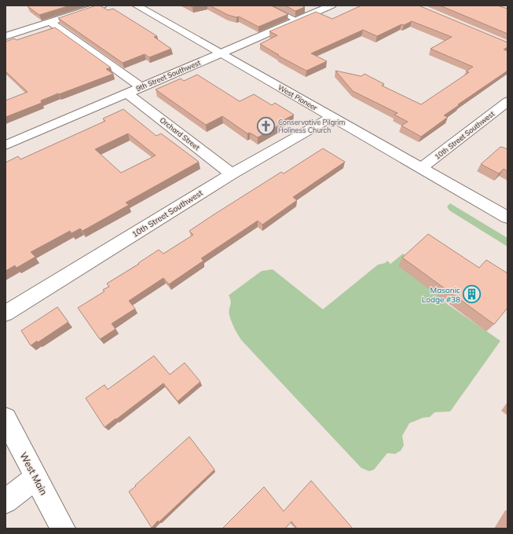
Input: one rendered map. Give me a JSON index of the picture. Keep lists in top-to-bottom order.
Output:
{
  "streets": {
    "street": [
      "9th Street Southwest",
      "West Pioneer",
      "Orchard Street",
      "10th Street Southwest",
      "West Main"
    ]
  },
  "crossings": [
    ["9th Street Southwest", "West Pioneer"],
    ["9th Street Southwest", "Orchard Street"],
    ["West Pioneer", "10th Street Southwest"],
    ["Orchard Street", "10th Street Southwest"]
  ],
  "places": {
    "church": ["Conservative Pilgrim Holiness Church"],
    "building": ["Masonic Lodge #38"]
  }
}
